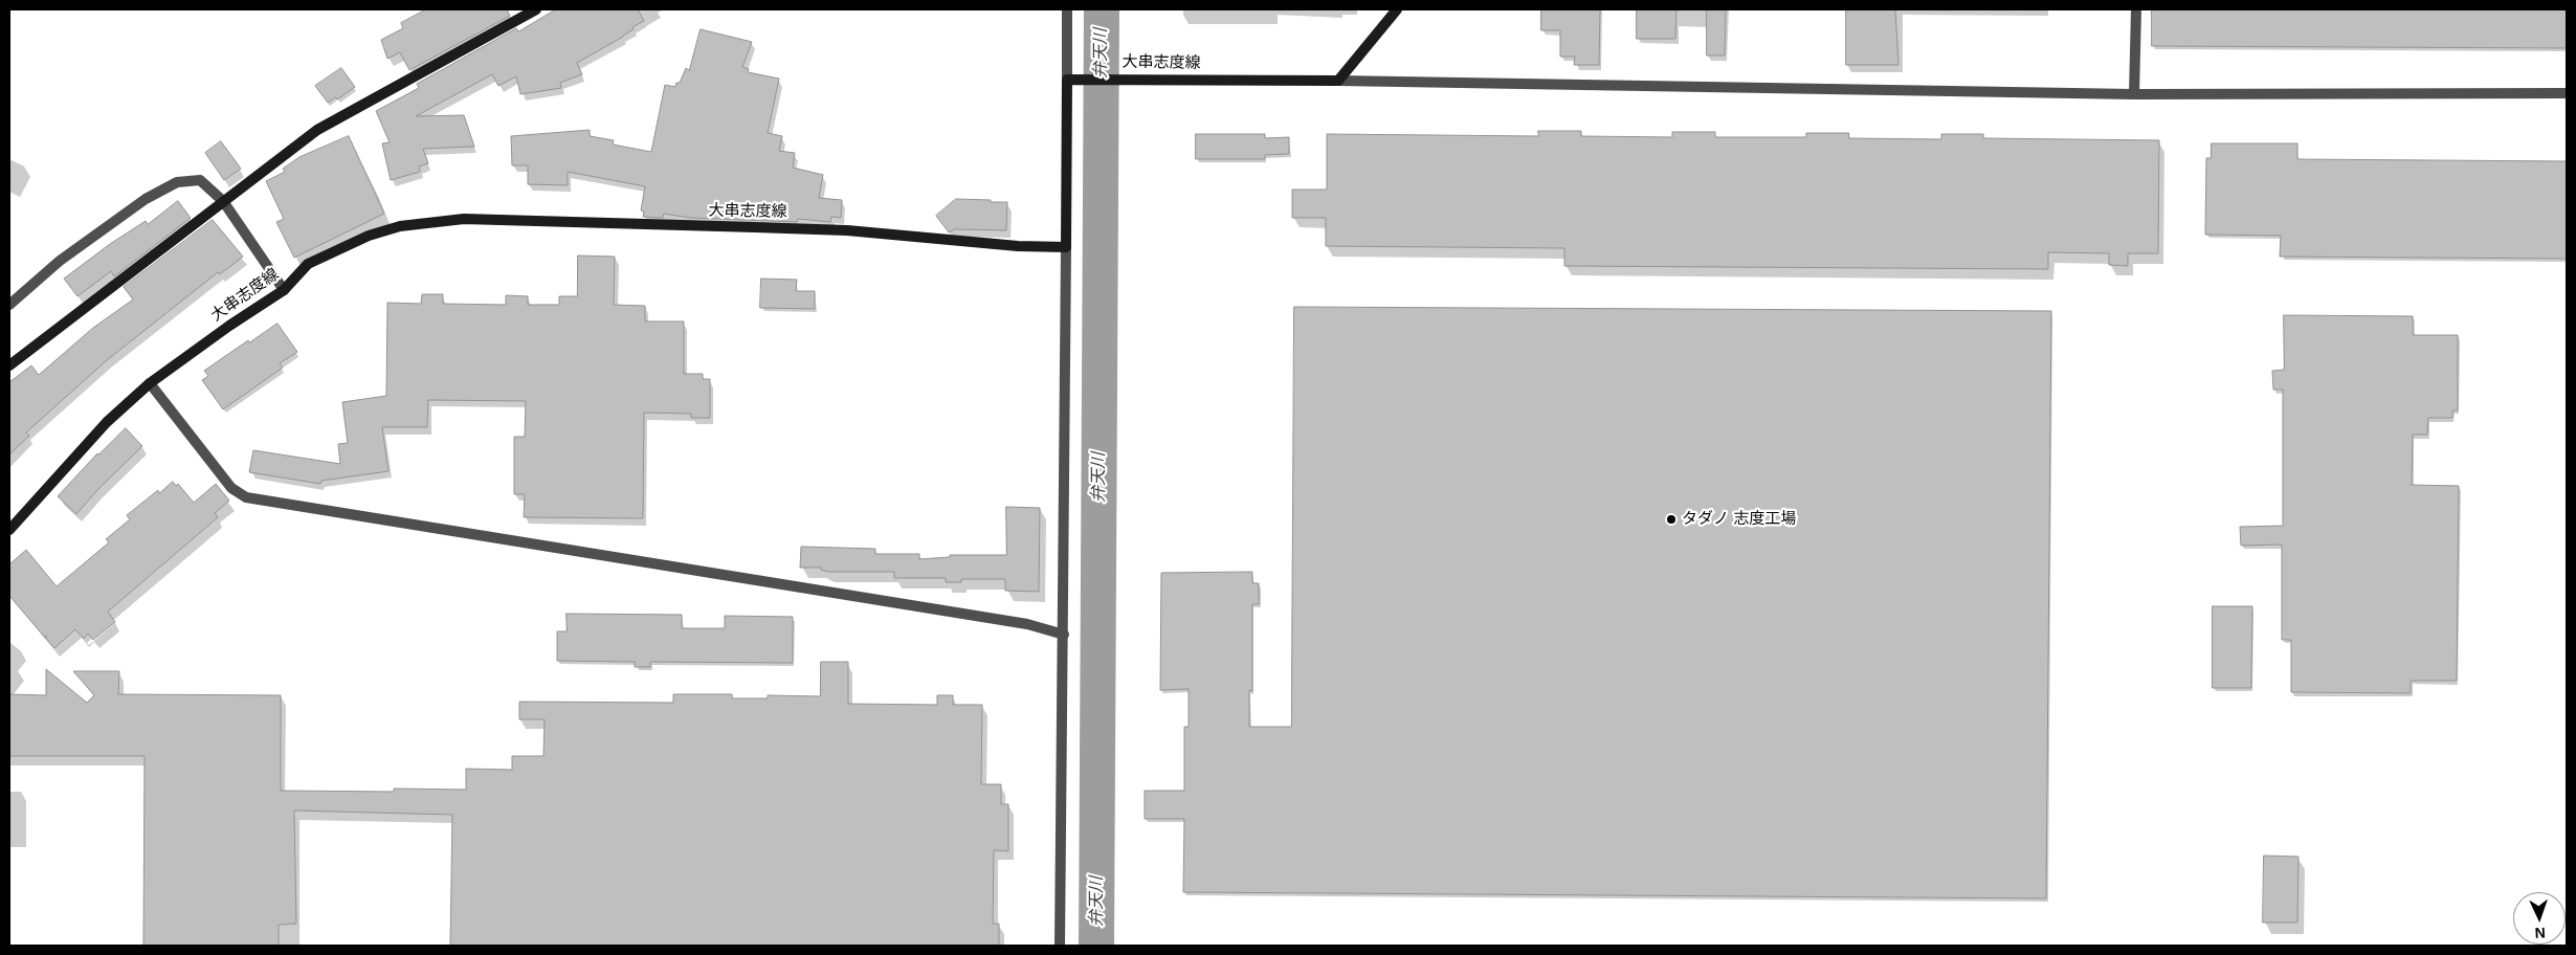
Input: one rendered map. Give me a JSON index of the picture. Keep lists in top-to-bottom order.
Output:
{
  "streets": {
    "main road": ["大串志度線"]
  },
  "water": ["弁天川"],
  "places": ["タダノ 志度工場"],
  "north": "bottom"
}
